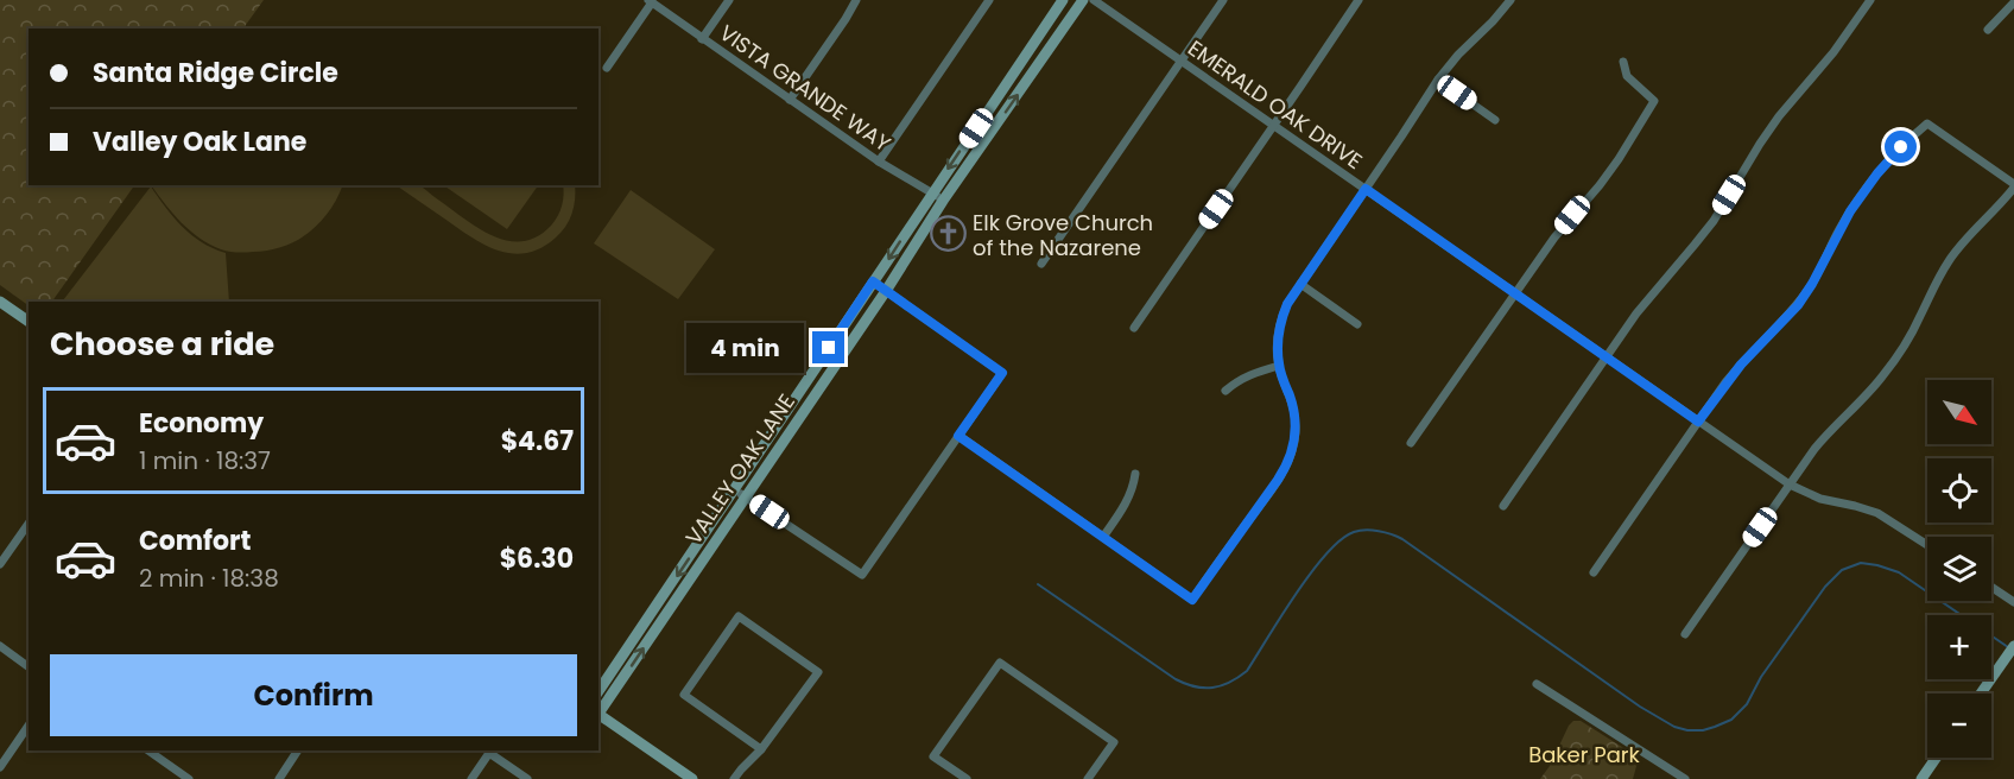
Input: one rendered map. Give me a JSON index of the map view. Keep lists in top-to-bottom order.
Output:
{
  "streets": {
    "street": ["VISTA GRANDE WAY", "EMERALD OAK DRIVE", "VALLEY OAK LANE"]
  },
  "crossings": [
    ["VISTA GRANDE WAY", "VALLEY OAK LANE"]
  ],
  "parks": ["Baker Park"],
  "places": {
    "church": ["Elk Grove Church of the Nazarene"]
  },
  "north": "bottom right",
  "page": {
    "banner": ["Santa Ridge Circle", "Valley Oak Lane"],
    "heading": "Choose a ride",
    "bubble": "4 min",
    "map_buttons": ["+", "−"],
    "list": [
      {
        "name": "Economy",
        "note": "1 min · 18:37",
        "value": "$4.67"
      },
      {
        "name": "Comfort",
        "note": "2 min · 18:38",
        "value": "$6.30"
      }
    ],
    "buttons": "Confirm"
  }
}
